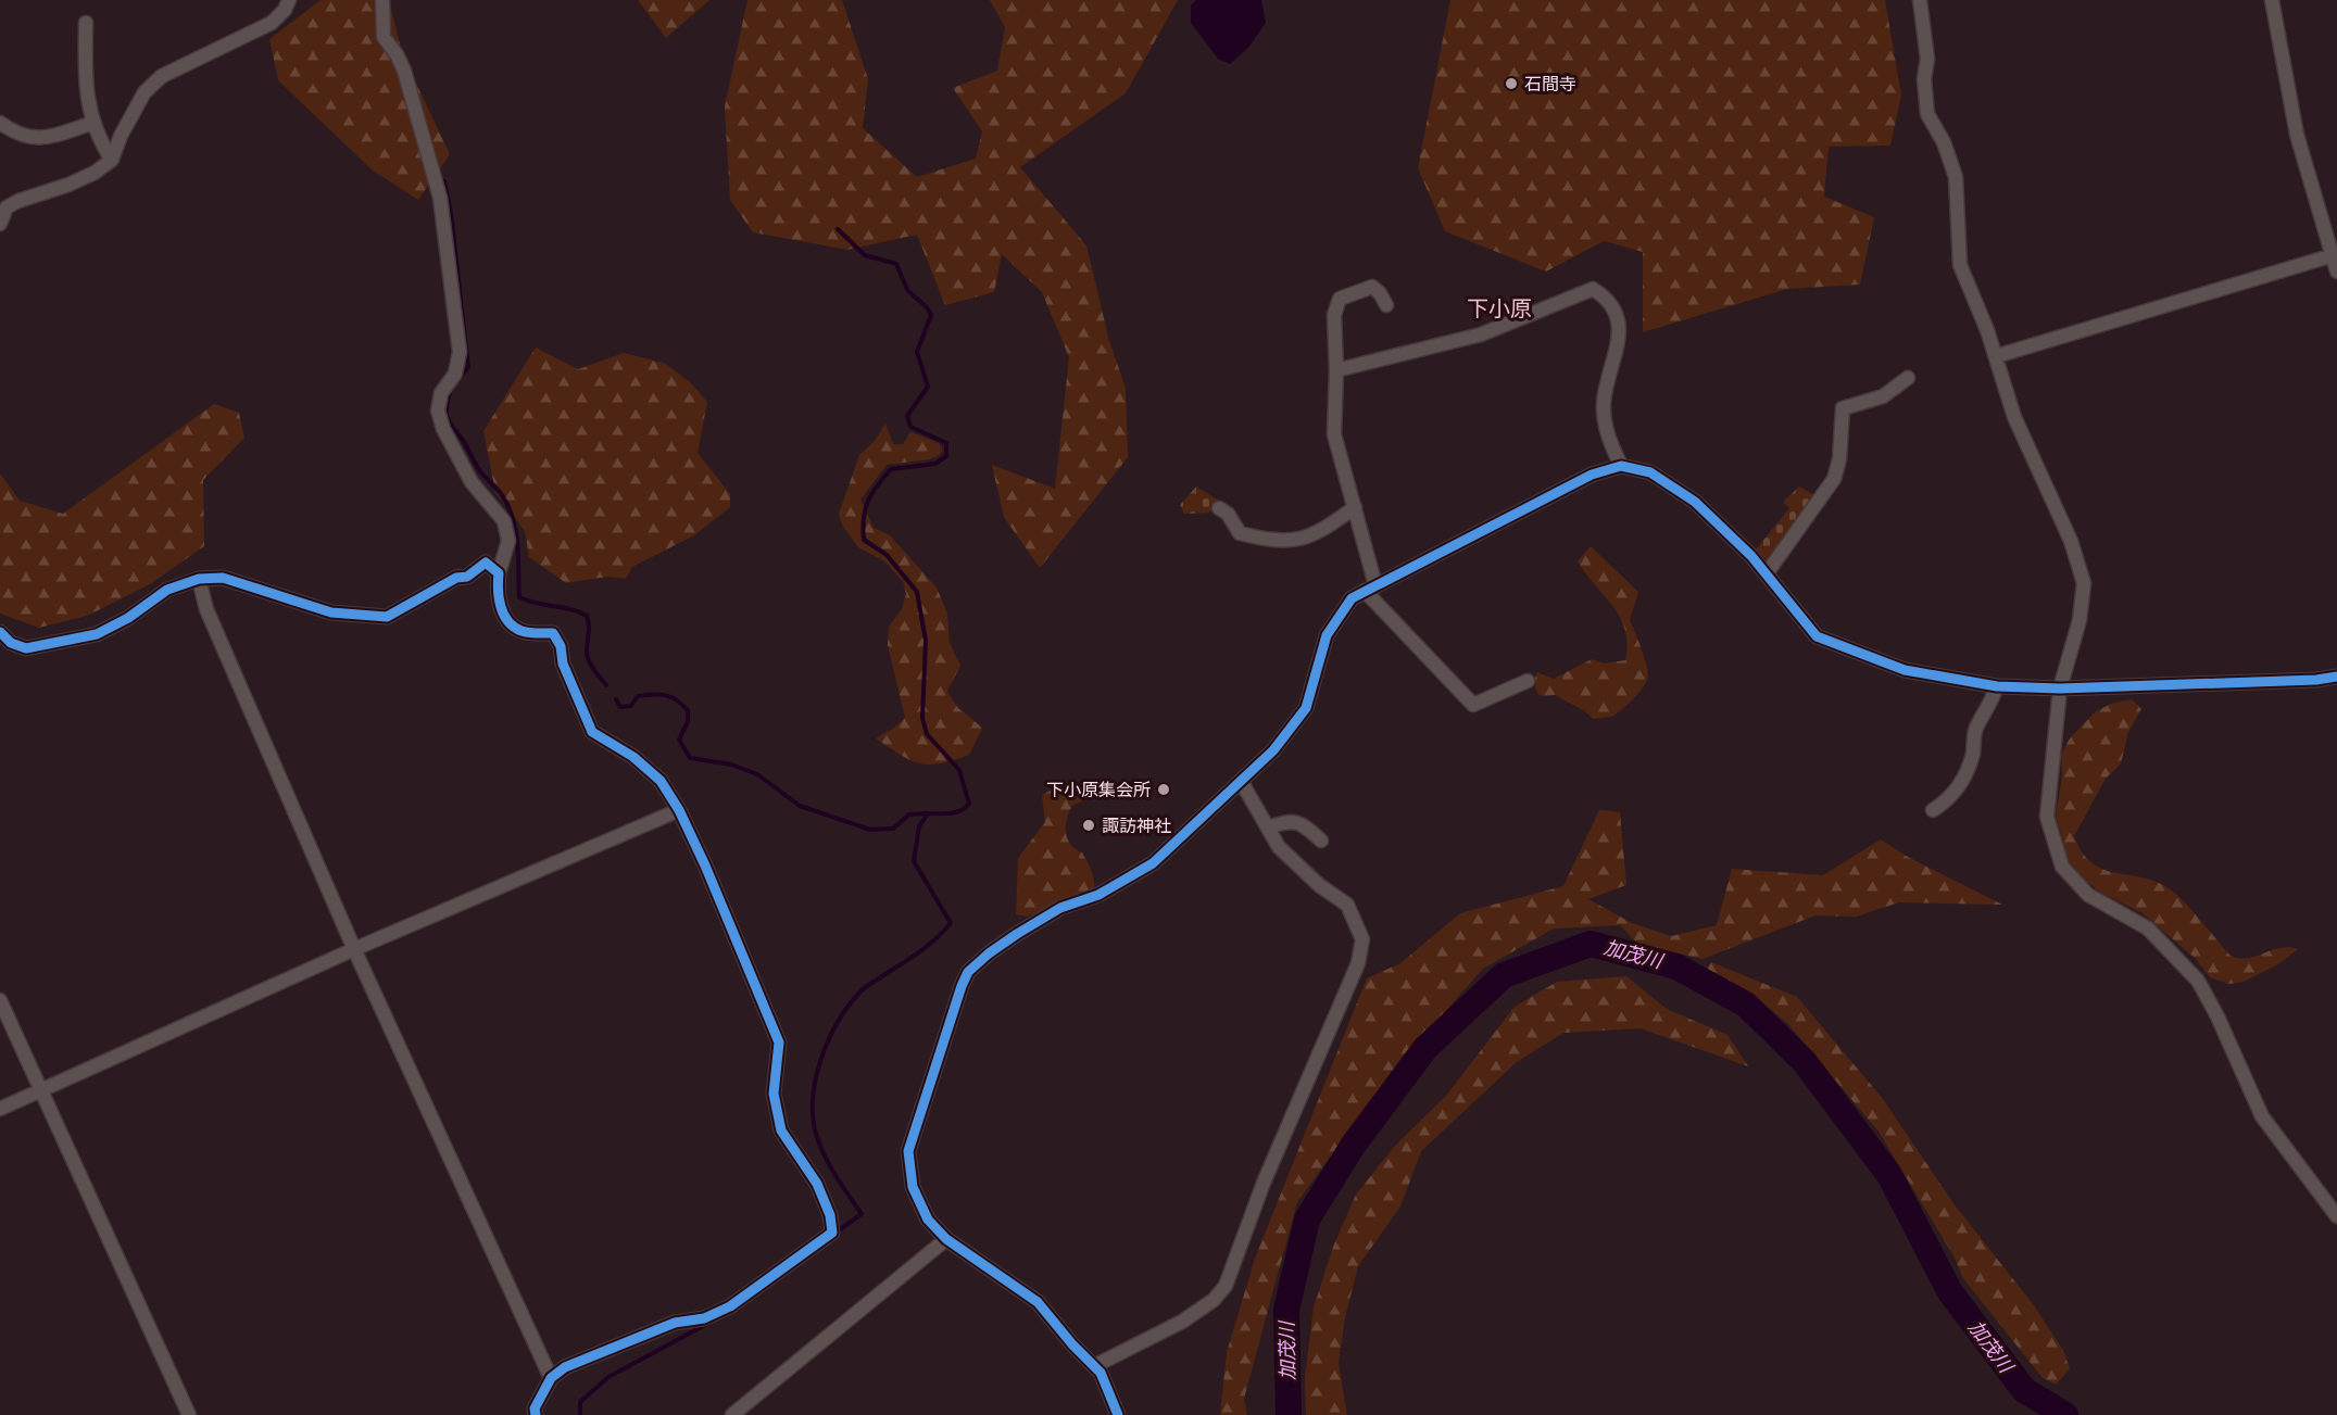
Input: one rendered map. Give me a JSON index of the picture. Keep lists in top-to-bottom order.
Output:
{
  "districts": ["下小原"],
  "water": ["加茂川"],
  "places": ["石間寺", "下小原集会所", "諏訪神社"]
}
